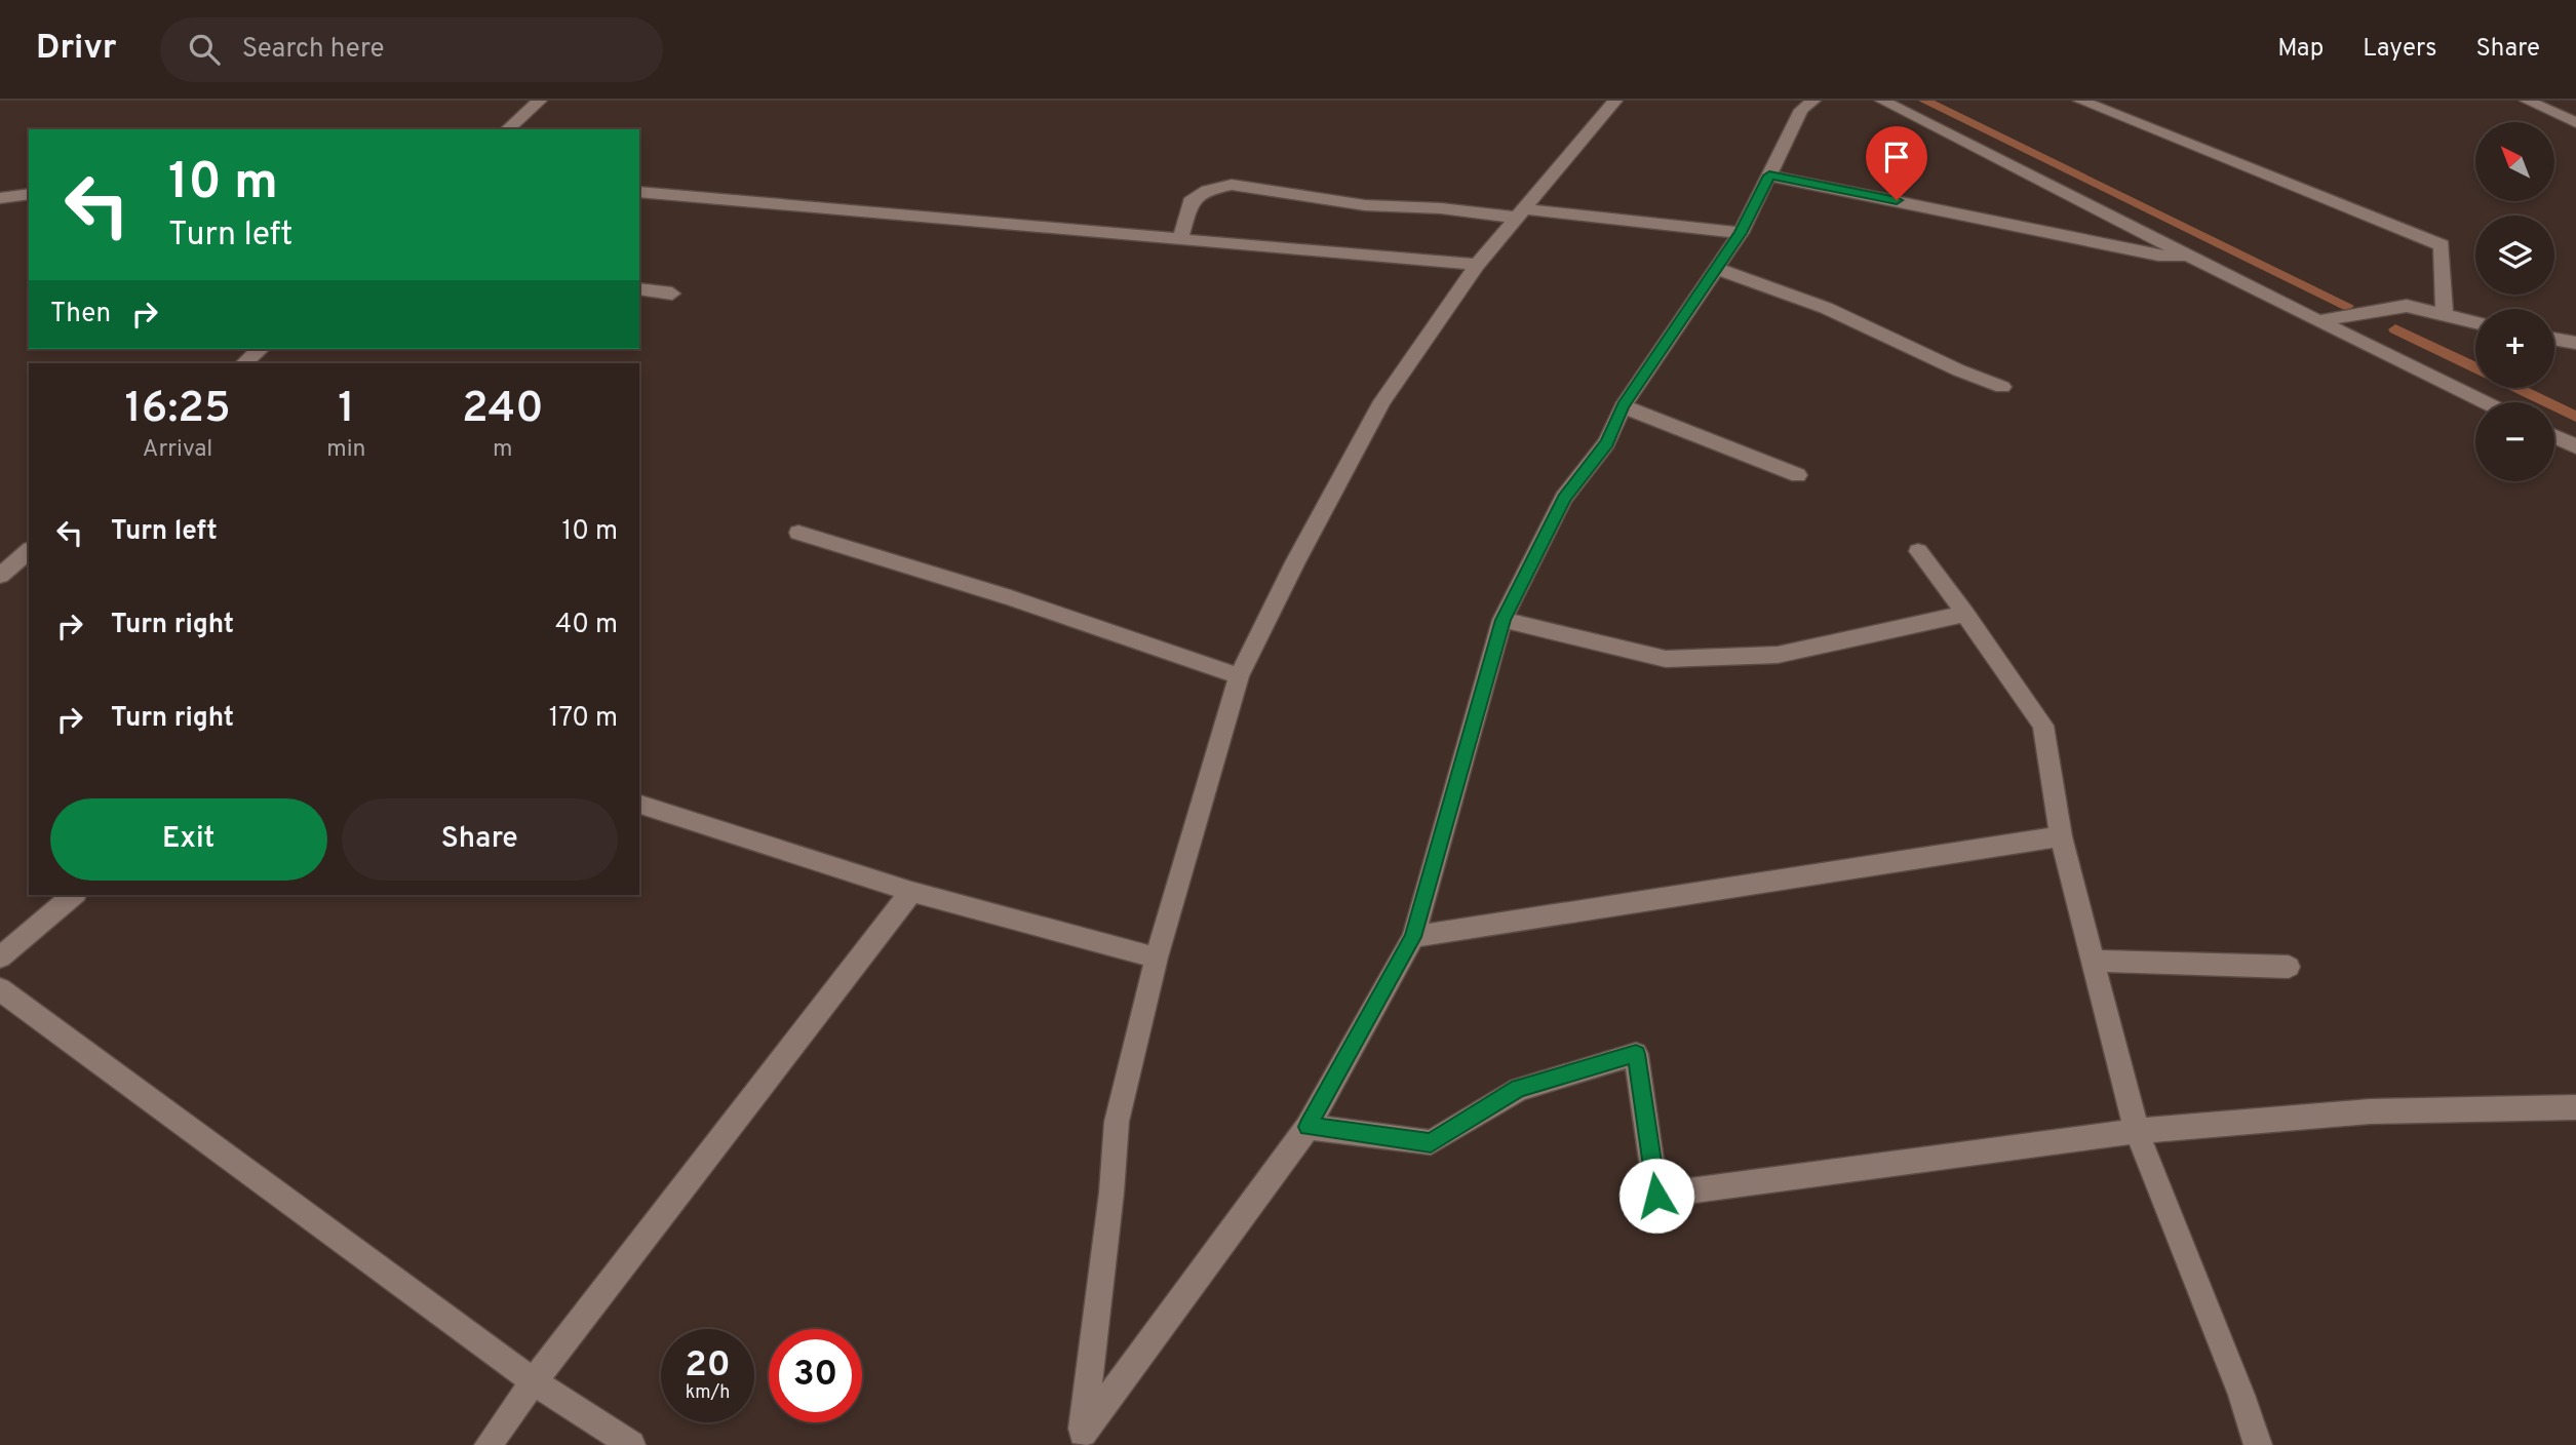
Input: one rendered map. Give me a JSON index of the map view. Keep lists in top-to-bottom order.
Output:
{
  "north": "top left",
  "page": {
    "header": "Drivr",
    "search": "Search here",
    "nav": ["Map", "Layers", "Share"],
    "map_buttons": ["+", "−"],
    "turn": ["10 m", "Turn left"],
    "then": "Then",
    "eta": [
      "16:25",
      "Arrival",
      "1",
      "min",
      "240",
      "m"
    ],
    "list": [
      {
        "name": "Turn left",
        "value": "10 m"
      },
      {
        "name": "Turn right",
        "value": "40 m"
      },
      {
        "name": "Turn right",
        "value": "170 m"
      }
    ],
    "buttons": ["Exit", "Share"],
    "speed": "20 km/h",
    "limit": "30"
  }
}
